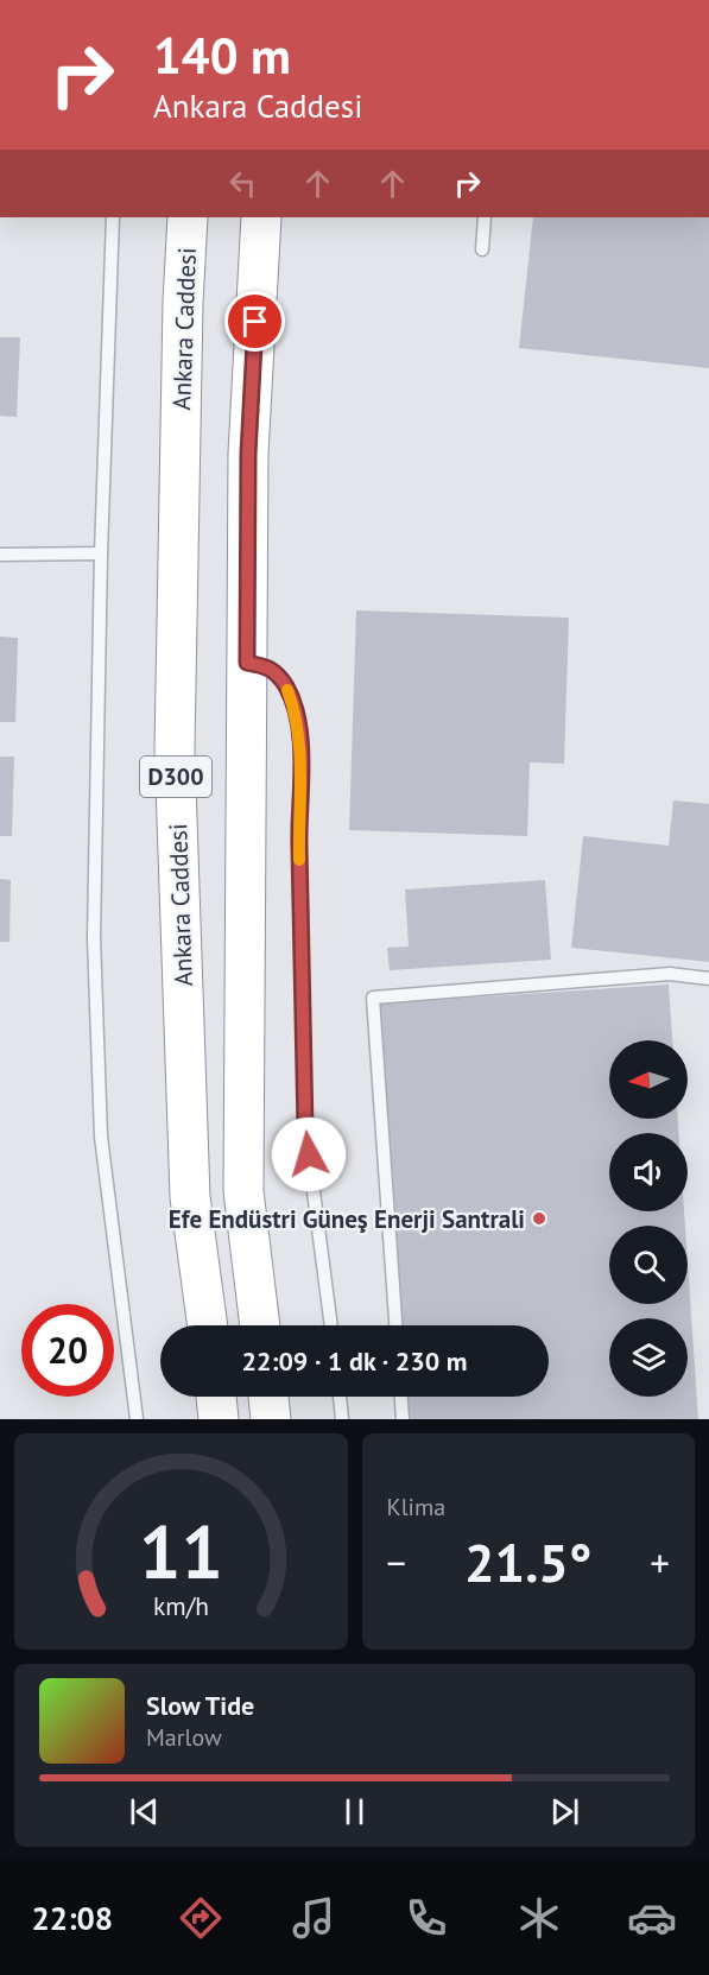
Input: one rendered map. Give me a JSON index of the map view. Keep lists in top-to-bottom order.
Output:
{
  "streets": {
    "highway": ["Ankara Caddesi", "D300"]
  },
  "places": ["Efe Endüstri Güneş Enerji Santrali"],
  "north": "left",
  "page": {
    "turn": ["140 m", "Ankara Caddesi"],
    "limit": "20",
    "trip": "22:09 · 1 dk · 230 m",
    "tile": "Klima",
    "heat": ["−", "21.5°", "+"],
    "song": ["Slow Tide", "Marlow"],
    "tabs": "22:08",
    "gauge": ["11", "km/h"]
  }
}
